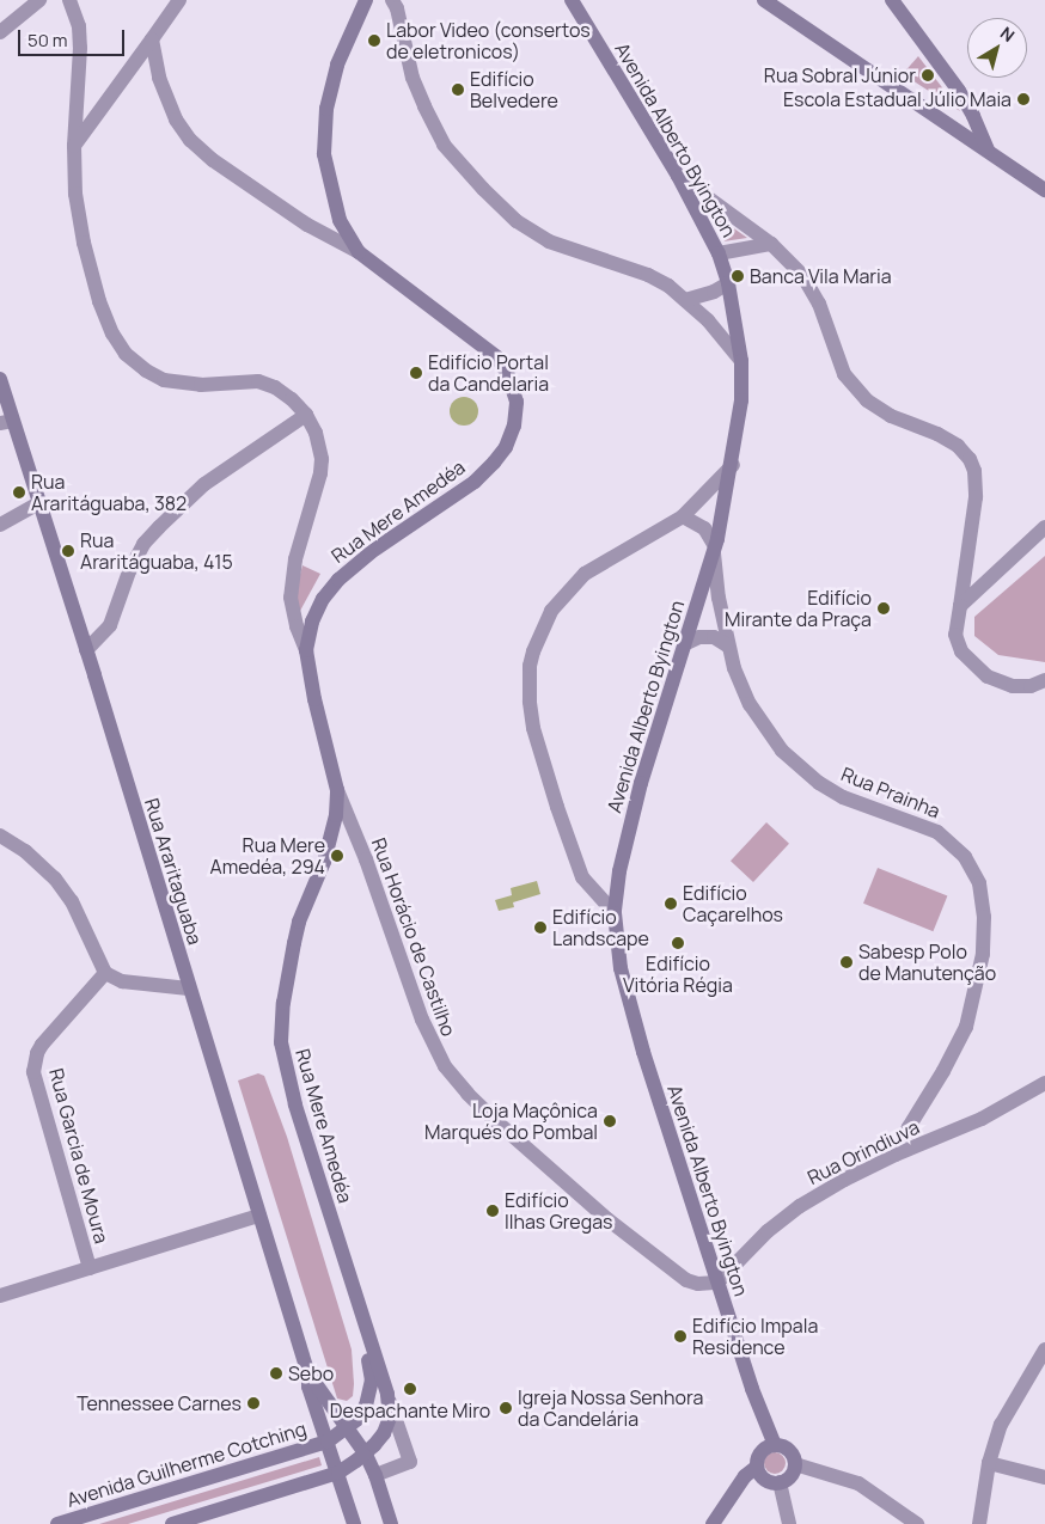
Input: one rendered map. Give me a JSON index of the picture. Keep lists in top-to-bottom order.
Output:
{
  "streets": {
    "street": [
      "Avenida Alberto Byington",
      "Rua Mere Amedéa",
      "Rua Prainha",
      "Rua Araritaguaba",
      "Rua Horácio de Castilho",
      "Rua Orindiuva",
      "Rua Garcia de Moura",
      "Avenida Guilherme Cotching"
    ]
  },
  "crossings": [
    ["Avenida Alberto Byington", "Rua Prainha"],
    ["Avenida Alberto Byington", "Rua Horácio de Castilho"],
    ["Avenida Alberto Byington", "Rua Orindiuva"],
    ["Rua Mere Amedéa", "Rua Araritaguaba"],
    ["Rua Mere Amedéa", "Rua Horácio de Castilho"],
    ["Rua Mere Amedéa", "Avenida Guilherme Cotching"],
    ["Rua Prainha", "Rua Orindiuva"],
    ["Rua Araritaguaba", "Avenida Guilherme Cotching"],
    ["Rua Horácio de Castilho", "Rua Orindiuva"]
  ],
  "places": [
    "Labor Video (consertos de eletronicos)",
    "Rua Sobral Júnior",
    "Edifício Belvedere",
    "Escola Estadual Júlio Maia",
    "Banca Vila Maria",
    "Edifício Portal da Candelaria",
    "Rua Araritáguaba, 382",
    "Rua Araritáguaba, 415",
    "Edifício Mirante da Praça",
    "Rua Mere Amedéa, 294",
    "Edifício Caçarelhos",
    "Edifício Landscape",
    "Edifício Vitória Régia",
    "Sabesp Polo de Manutenção",
    "Loja Maçônica Marqués do Pombal",
    "Edifício Ilhas Gregas",
    "Edifício Impala Residence",
    "Sebo",
    "Despachante Miro",
    "Tennessee Carnes",
    "Igreja Nossa Senhora da Candelária"
  ],
  "scale_bar": "50 m",
  "north": "top right"
}
